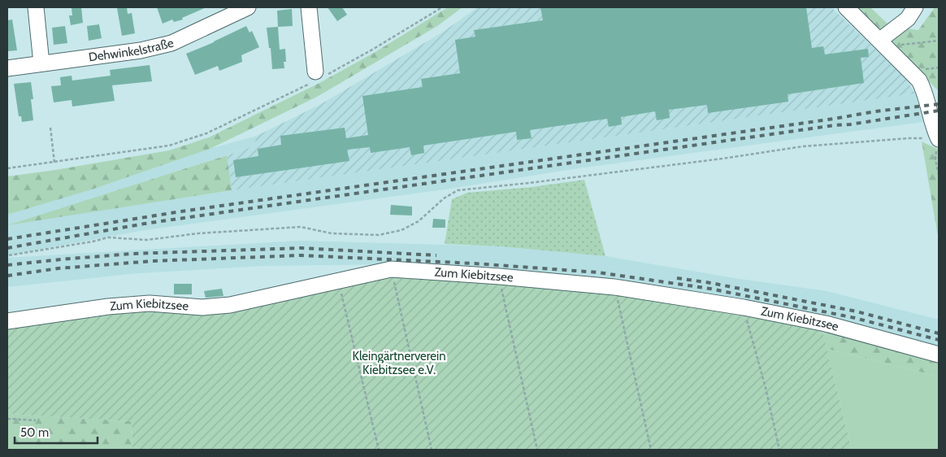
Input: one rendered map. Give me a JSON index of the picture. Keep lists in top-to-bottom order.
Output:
{
  "streets": {
    "street": ["Dehwinkelstraße", "Zum Kiebitzsee"]
  },
  "parks": ["Kleingärtnerverein Kiebitzsee e.V."],
  "scale_bar": "50 m"
}
